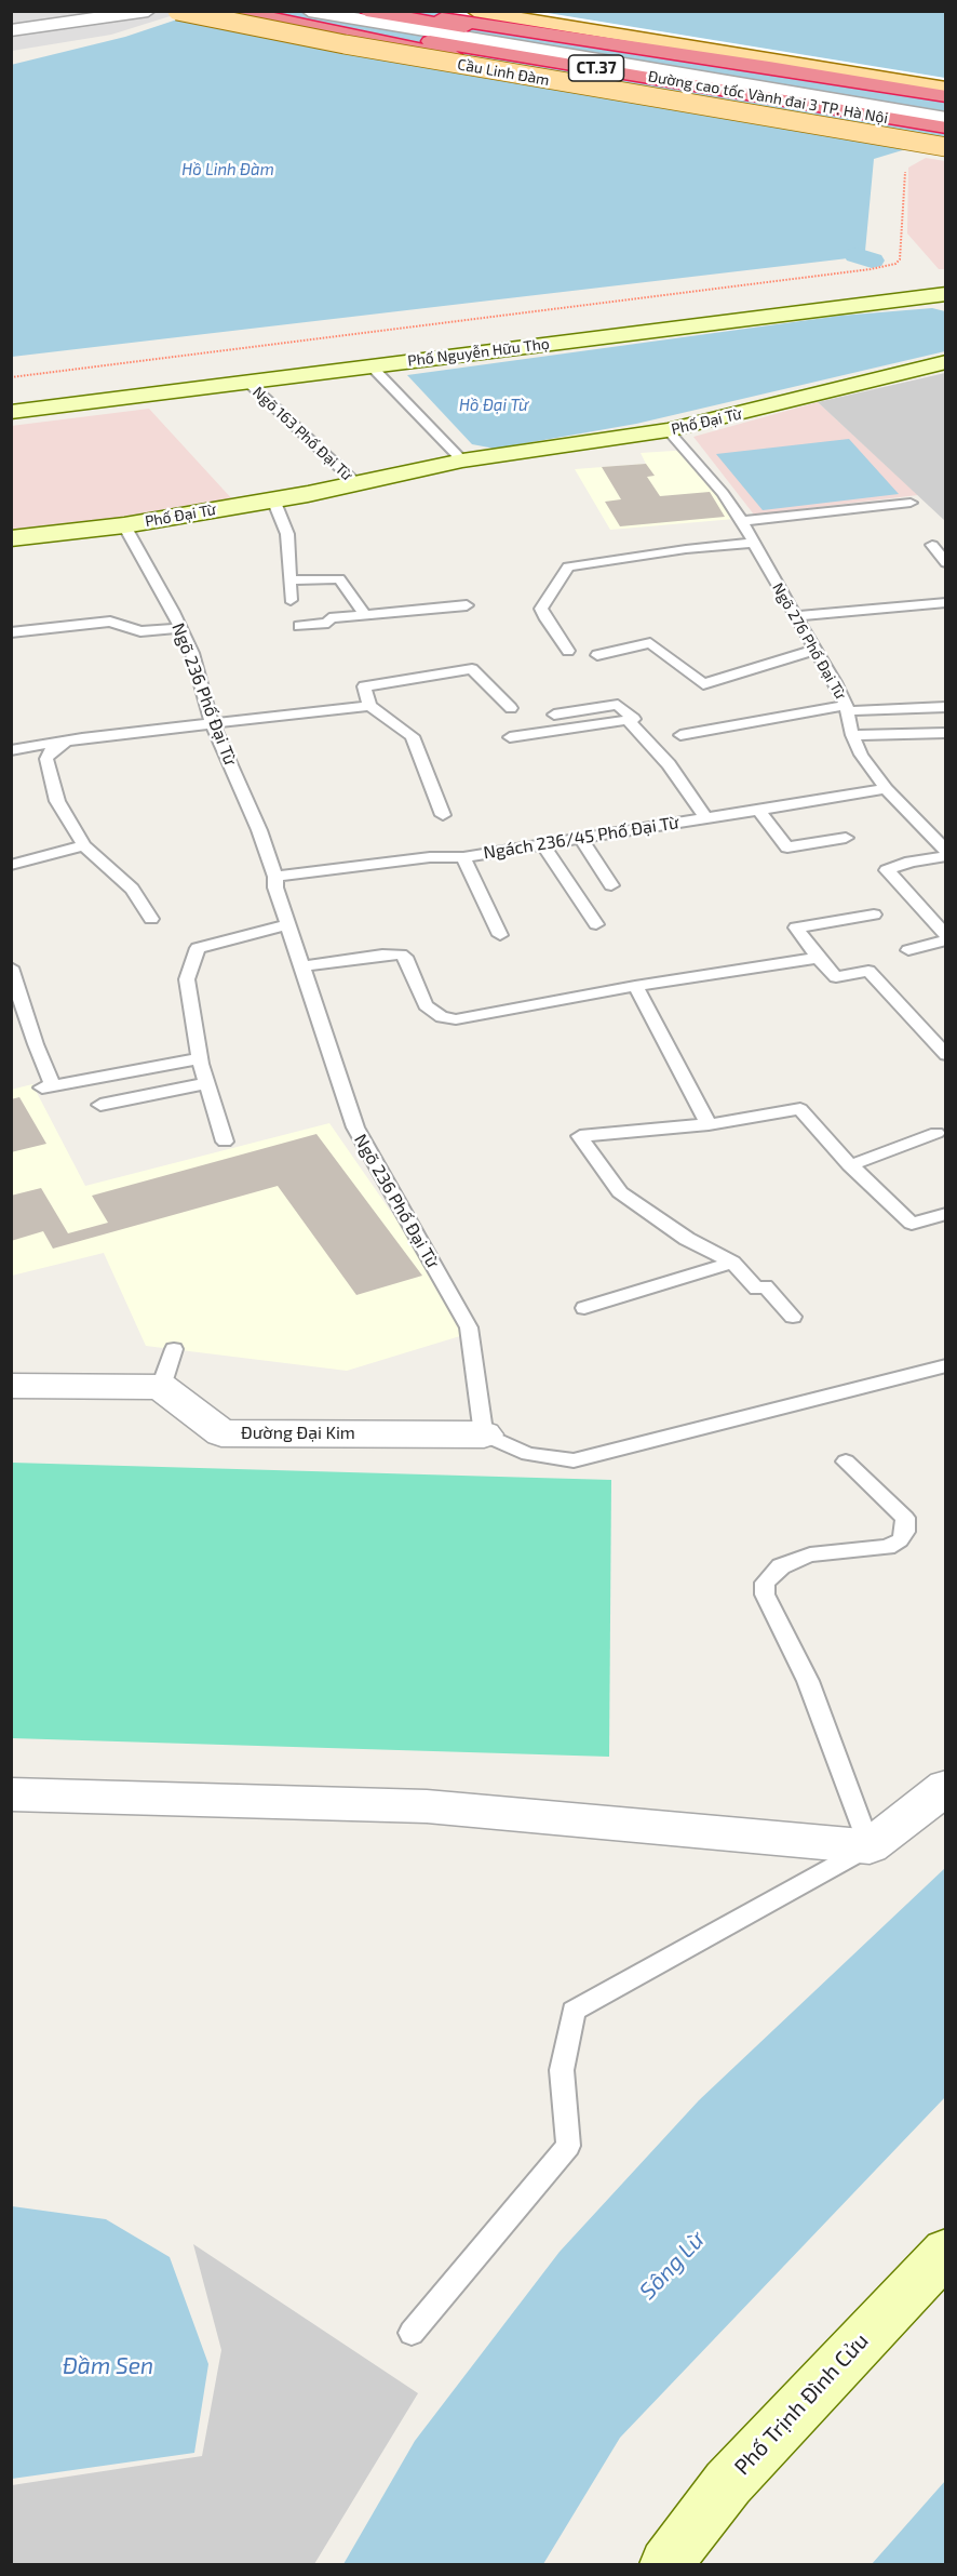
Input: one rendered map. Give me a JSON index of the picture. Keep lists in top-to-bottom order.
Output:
{
  "streets": {
    "highway": ["CT.37", "Đường cao tốc Vành đai 3 TP. Hà Nội"],
    "main road": [
      "Cầu Linh Đàm",
      "Phố Nguyễn Hữu Thọ",
      "Phố Đại Từ",
      "Phố Trịnh Đình Cửu"
    ],
    "street": ["Đường Đại Kim"],
    "lane": [
      "Ngõ 163 Phố Đại Từ",
      "Ngõ 276 Phố Đại Từ",
      "Ngõ 236 Phố Đại Từ",
      "Ngách 236/45 Phố Đại Từ"
    ]
  },
  "crossings": [
    ["Phố Nguyễn Hữu Thọ", "Ngõ 163 Phố Đại Từ"],
    ["Phố Đại Từ", "Ngõ 163 Phố Đại Từ"],
    ["Phố Đại Từ", "Ngõ 276 Phố Đại Từ"],
    ["Phố Đại Từ", "Ngõ 236 Phố Đại Từ"],
    ["Ngõ 276 Phố Đại Từ", "Ngách 236/45 Phố Đại Từ"],
    ["Ngõ 236 Phố Đại Từ", "Ngách 236/45 Phố Đại Từ"],
    ["Ngõ 236 Phố Đại Từ", "Đường Đại Kim"]
  ],
  "water": [
    "Hồ Linh Đàm",
    "Hồ Đại Từ",
    "Sông Lừ",
    "Đầm Sen"
  ]
}
